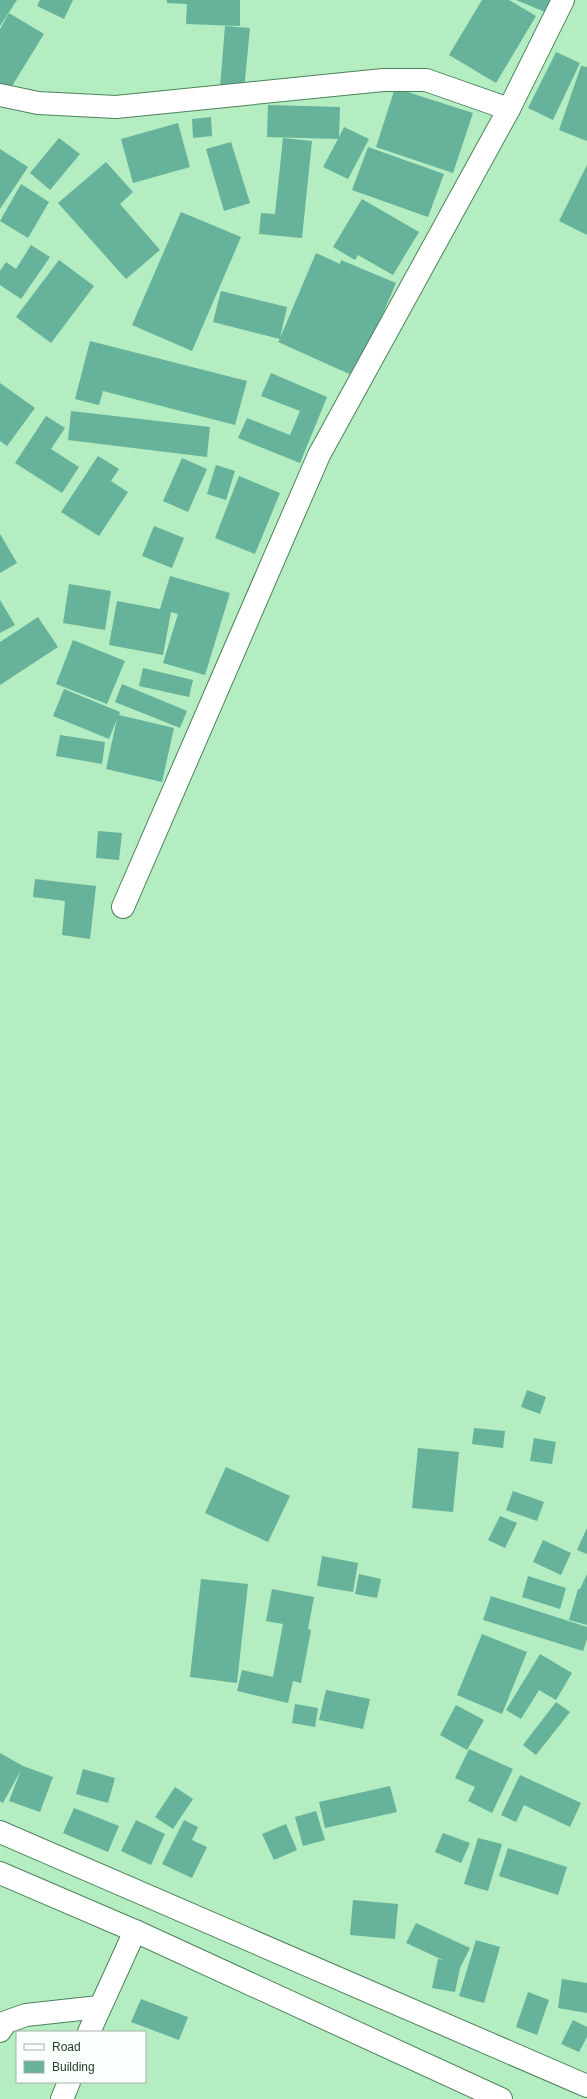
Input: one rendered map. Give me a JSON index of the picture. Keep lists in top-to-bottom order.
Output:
{
  "legend": ["Road", "Building"]
}
